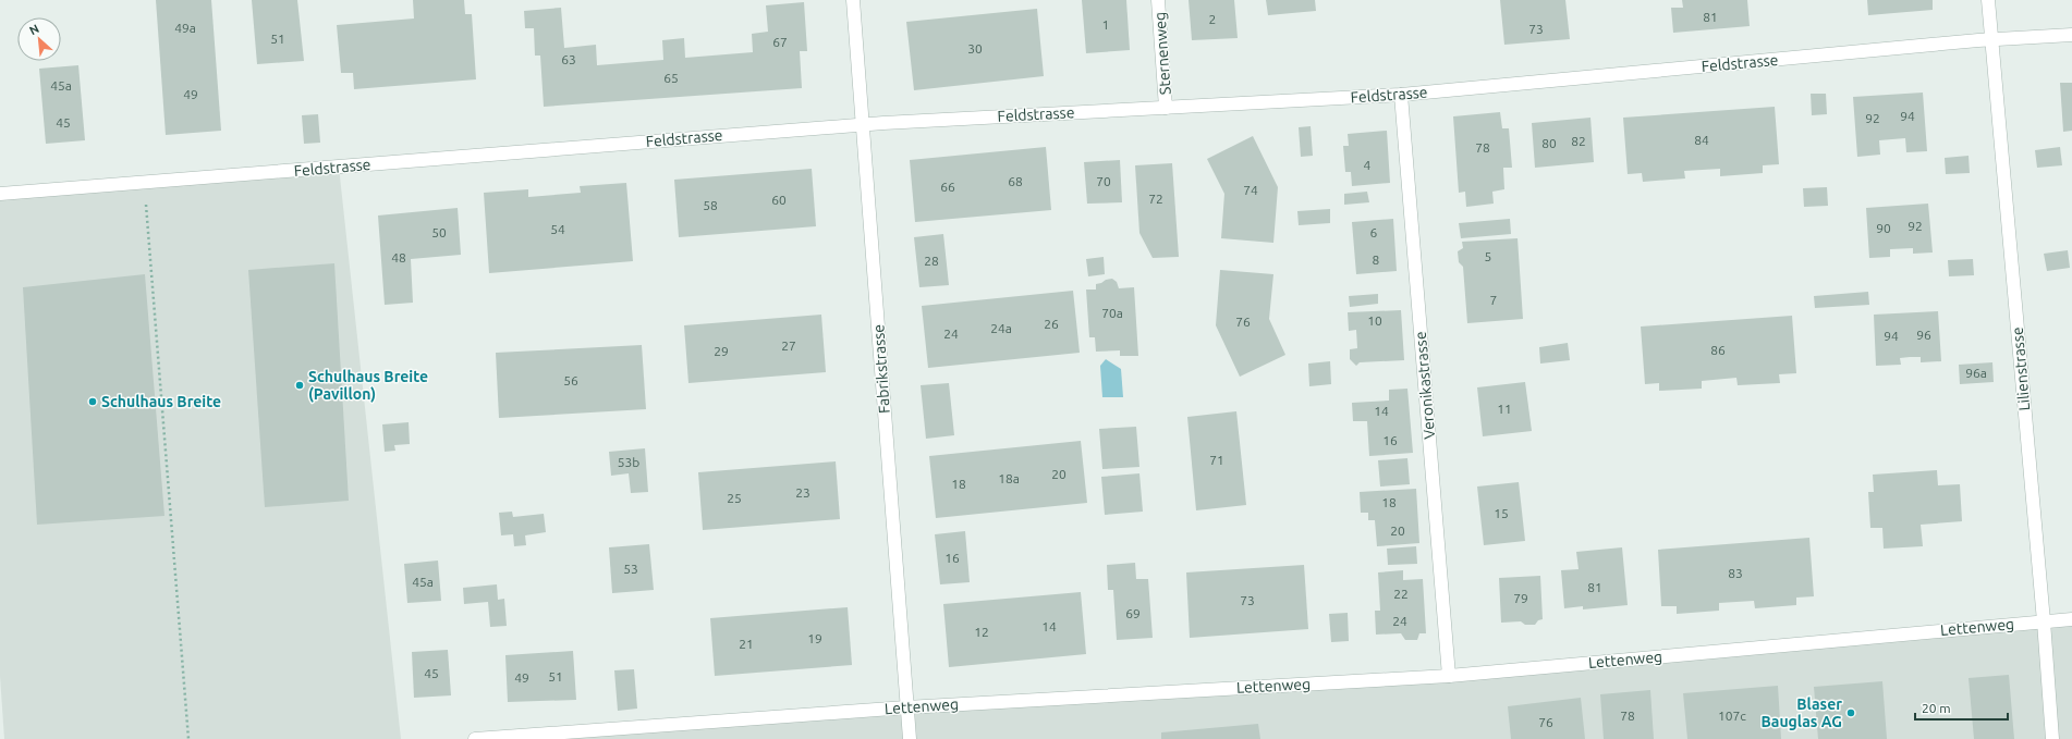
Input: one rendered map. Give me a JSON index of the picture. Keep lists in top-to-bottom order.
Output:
{
  "streets": {
    "street": [
      "Sternenweg",
      "Feldstrasse",
      "Fabrikstrasse",
      "Lilienstrasse",
      "Veronikastrasse",
      "Lettenweg"
    ]
  },
  "crossings": [
    ["Sternenweg", "Feldstrasse"],
    ["Feldstrasse", "Fabrikstrasse"],
    ["Feldstrasse", "Lilienstrasse"],
    ["Feldstrasse", "Veronikastrasse"],
    ["Fabrikstrasse", "Lettenweg"],
    ["Lilienstrasse", "Lettenweg"],
    ["Veronikastrasse", "Lettenweg"]
  ],
  "places": ["Schulhaus Breite (Pavillon)", "Schulhaus Breite", "Blaser Bauglas AG"],
  "house_numbers": [
    "81",
    "2",
    "1",
    "49a",
    "73",
    "51",
    "67",
    "30",
    "63",
    "65",
    "45a",
    "49",
    "94",
    "92",
    "45",
    "84",
    "82",
    "80",
    "78",
    "4",
    "68",
    "70",
    "66",
    "74",
    "72",
    "60",
    "58",
    "92",
    "90",
    "54",
    "50",
    "6",
    "5",
    "48",
    "8",
    "28",
    "7",
    "70a",
    "10",
    "76",
    "26",
    "24a",
    "24",
    "96",
    "94",
    "27",
    "86",
    "29",
    "96a",
    "56",
    "11",
    "14",
    "16",
    "71",
    "53b",
    "20",
    "18a",
    "18",
    "23",
    "25",
    "18",
    "15",
    "20",
    "16",
    "53",
    "83",
    "45a",
    "81",
    "22",
    "79",
    "73",
    "69",
    "24",
    "14",
    "12",
    "19",
    "21",
    "45",
    "51",
    "49",
    "78",
    "107c",
    "76"
  ],
  "scale_bar": "20 m",
  "north": "top left"
}
